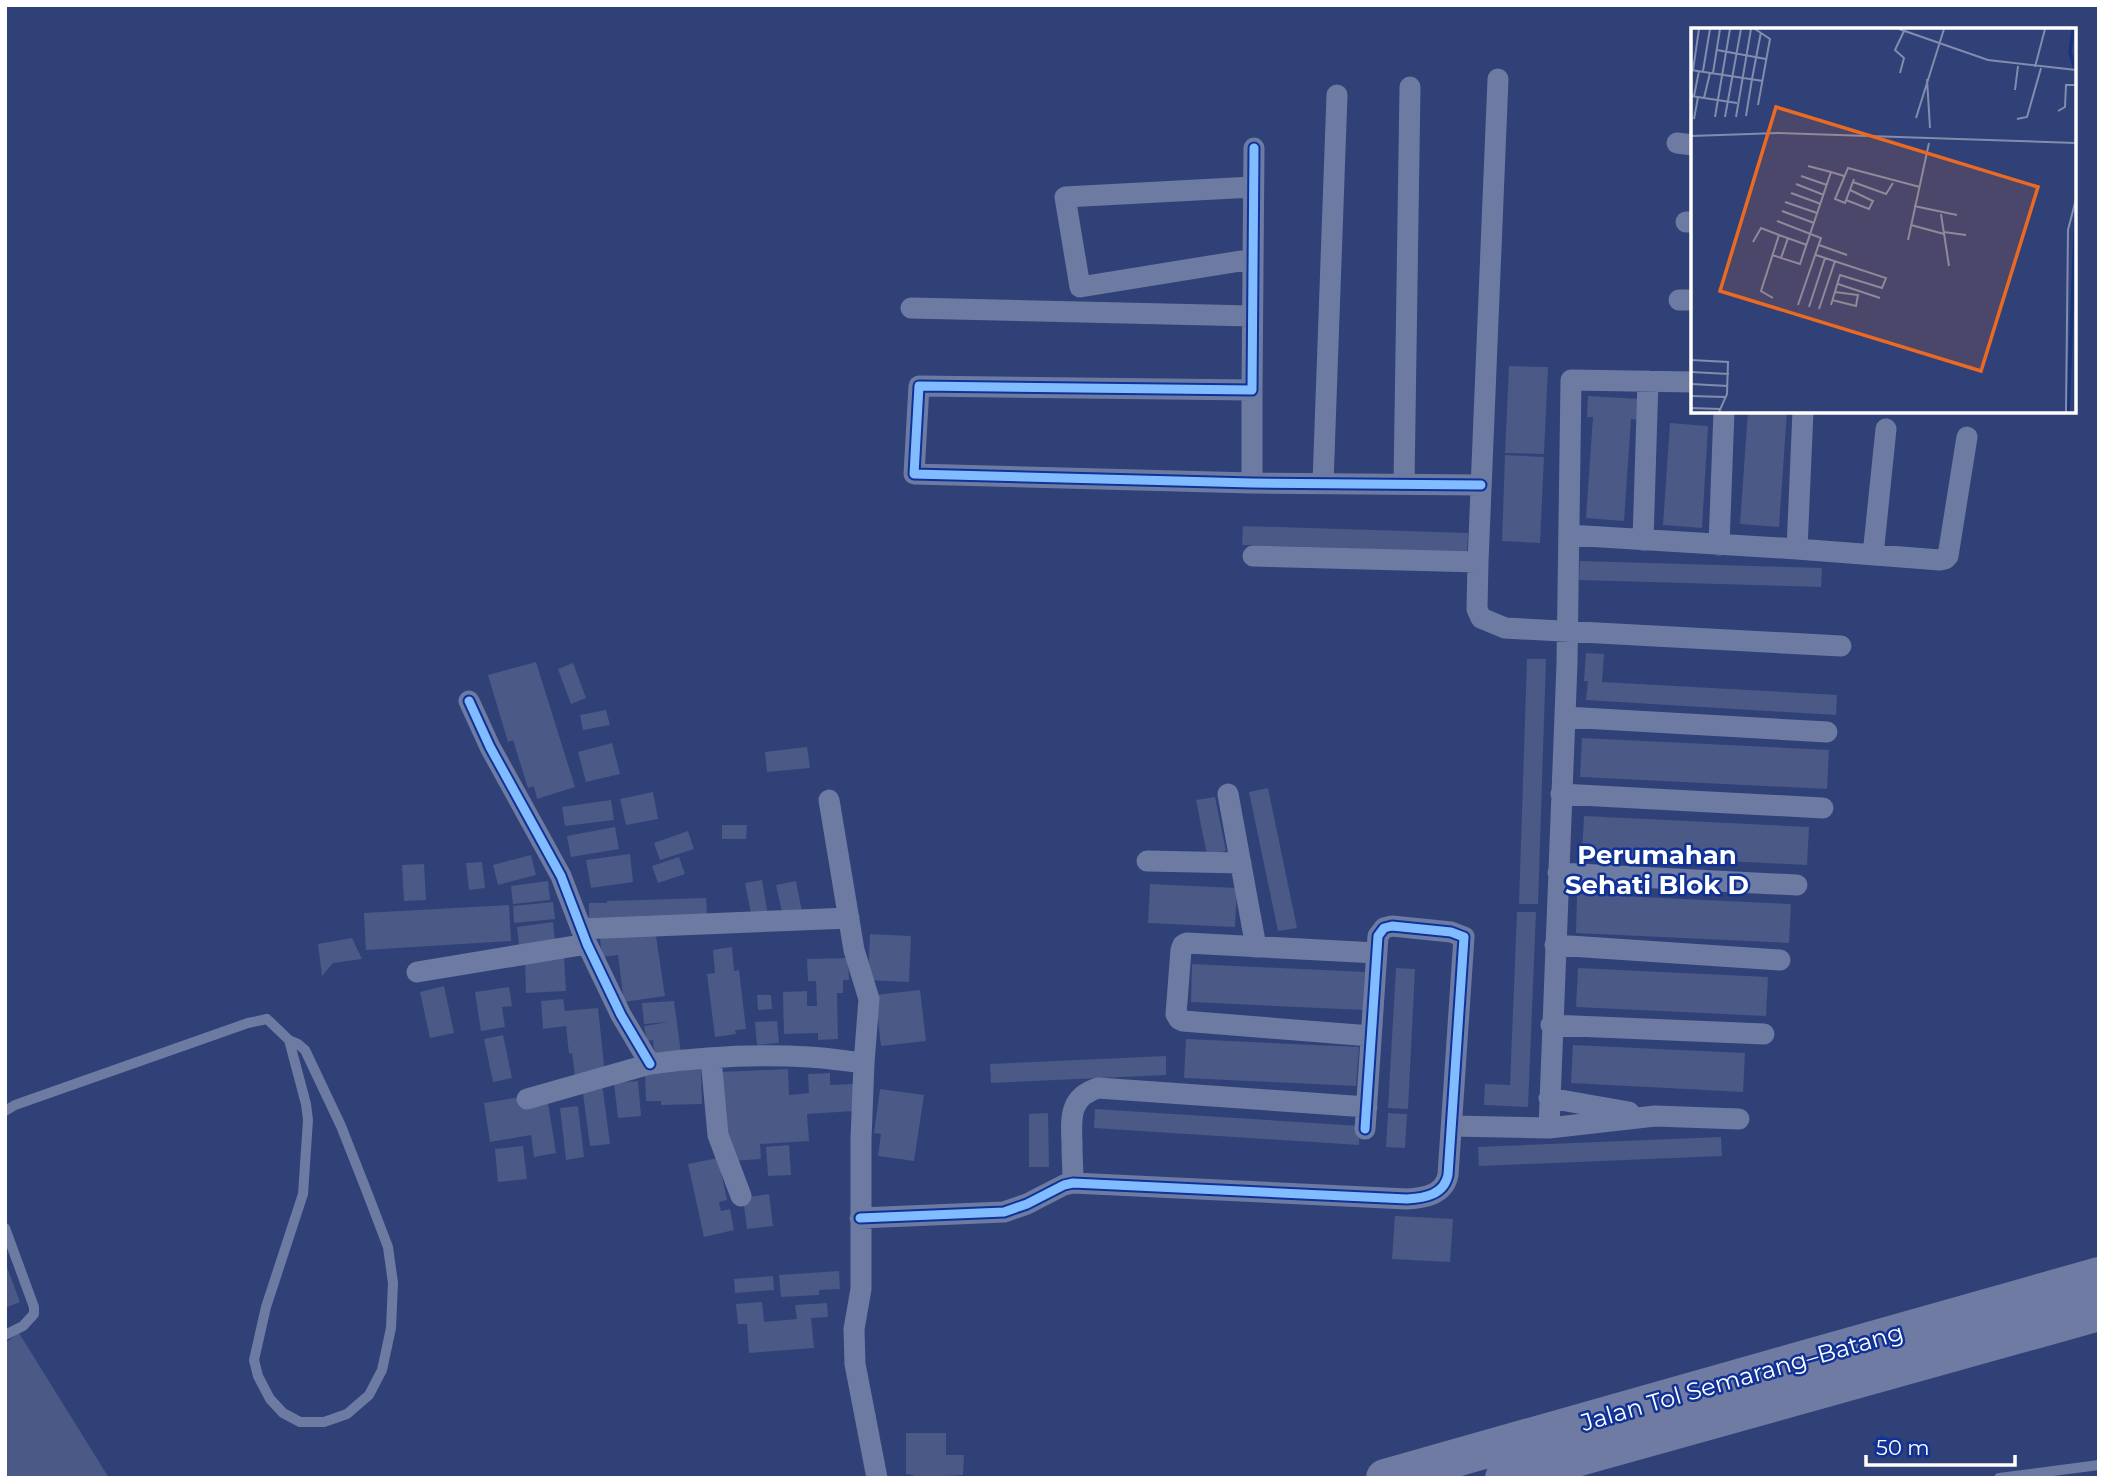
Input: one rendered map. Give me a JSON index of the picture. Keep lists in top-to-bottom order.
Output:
{
  "streets": {
    "highway": ["Jalan Tol Semarang–Batang"]
  },
  "districts": ["Perumahan Sehati Blok D"],
  "scale_bar": "50 m"
}
